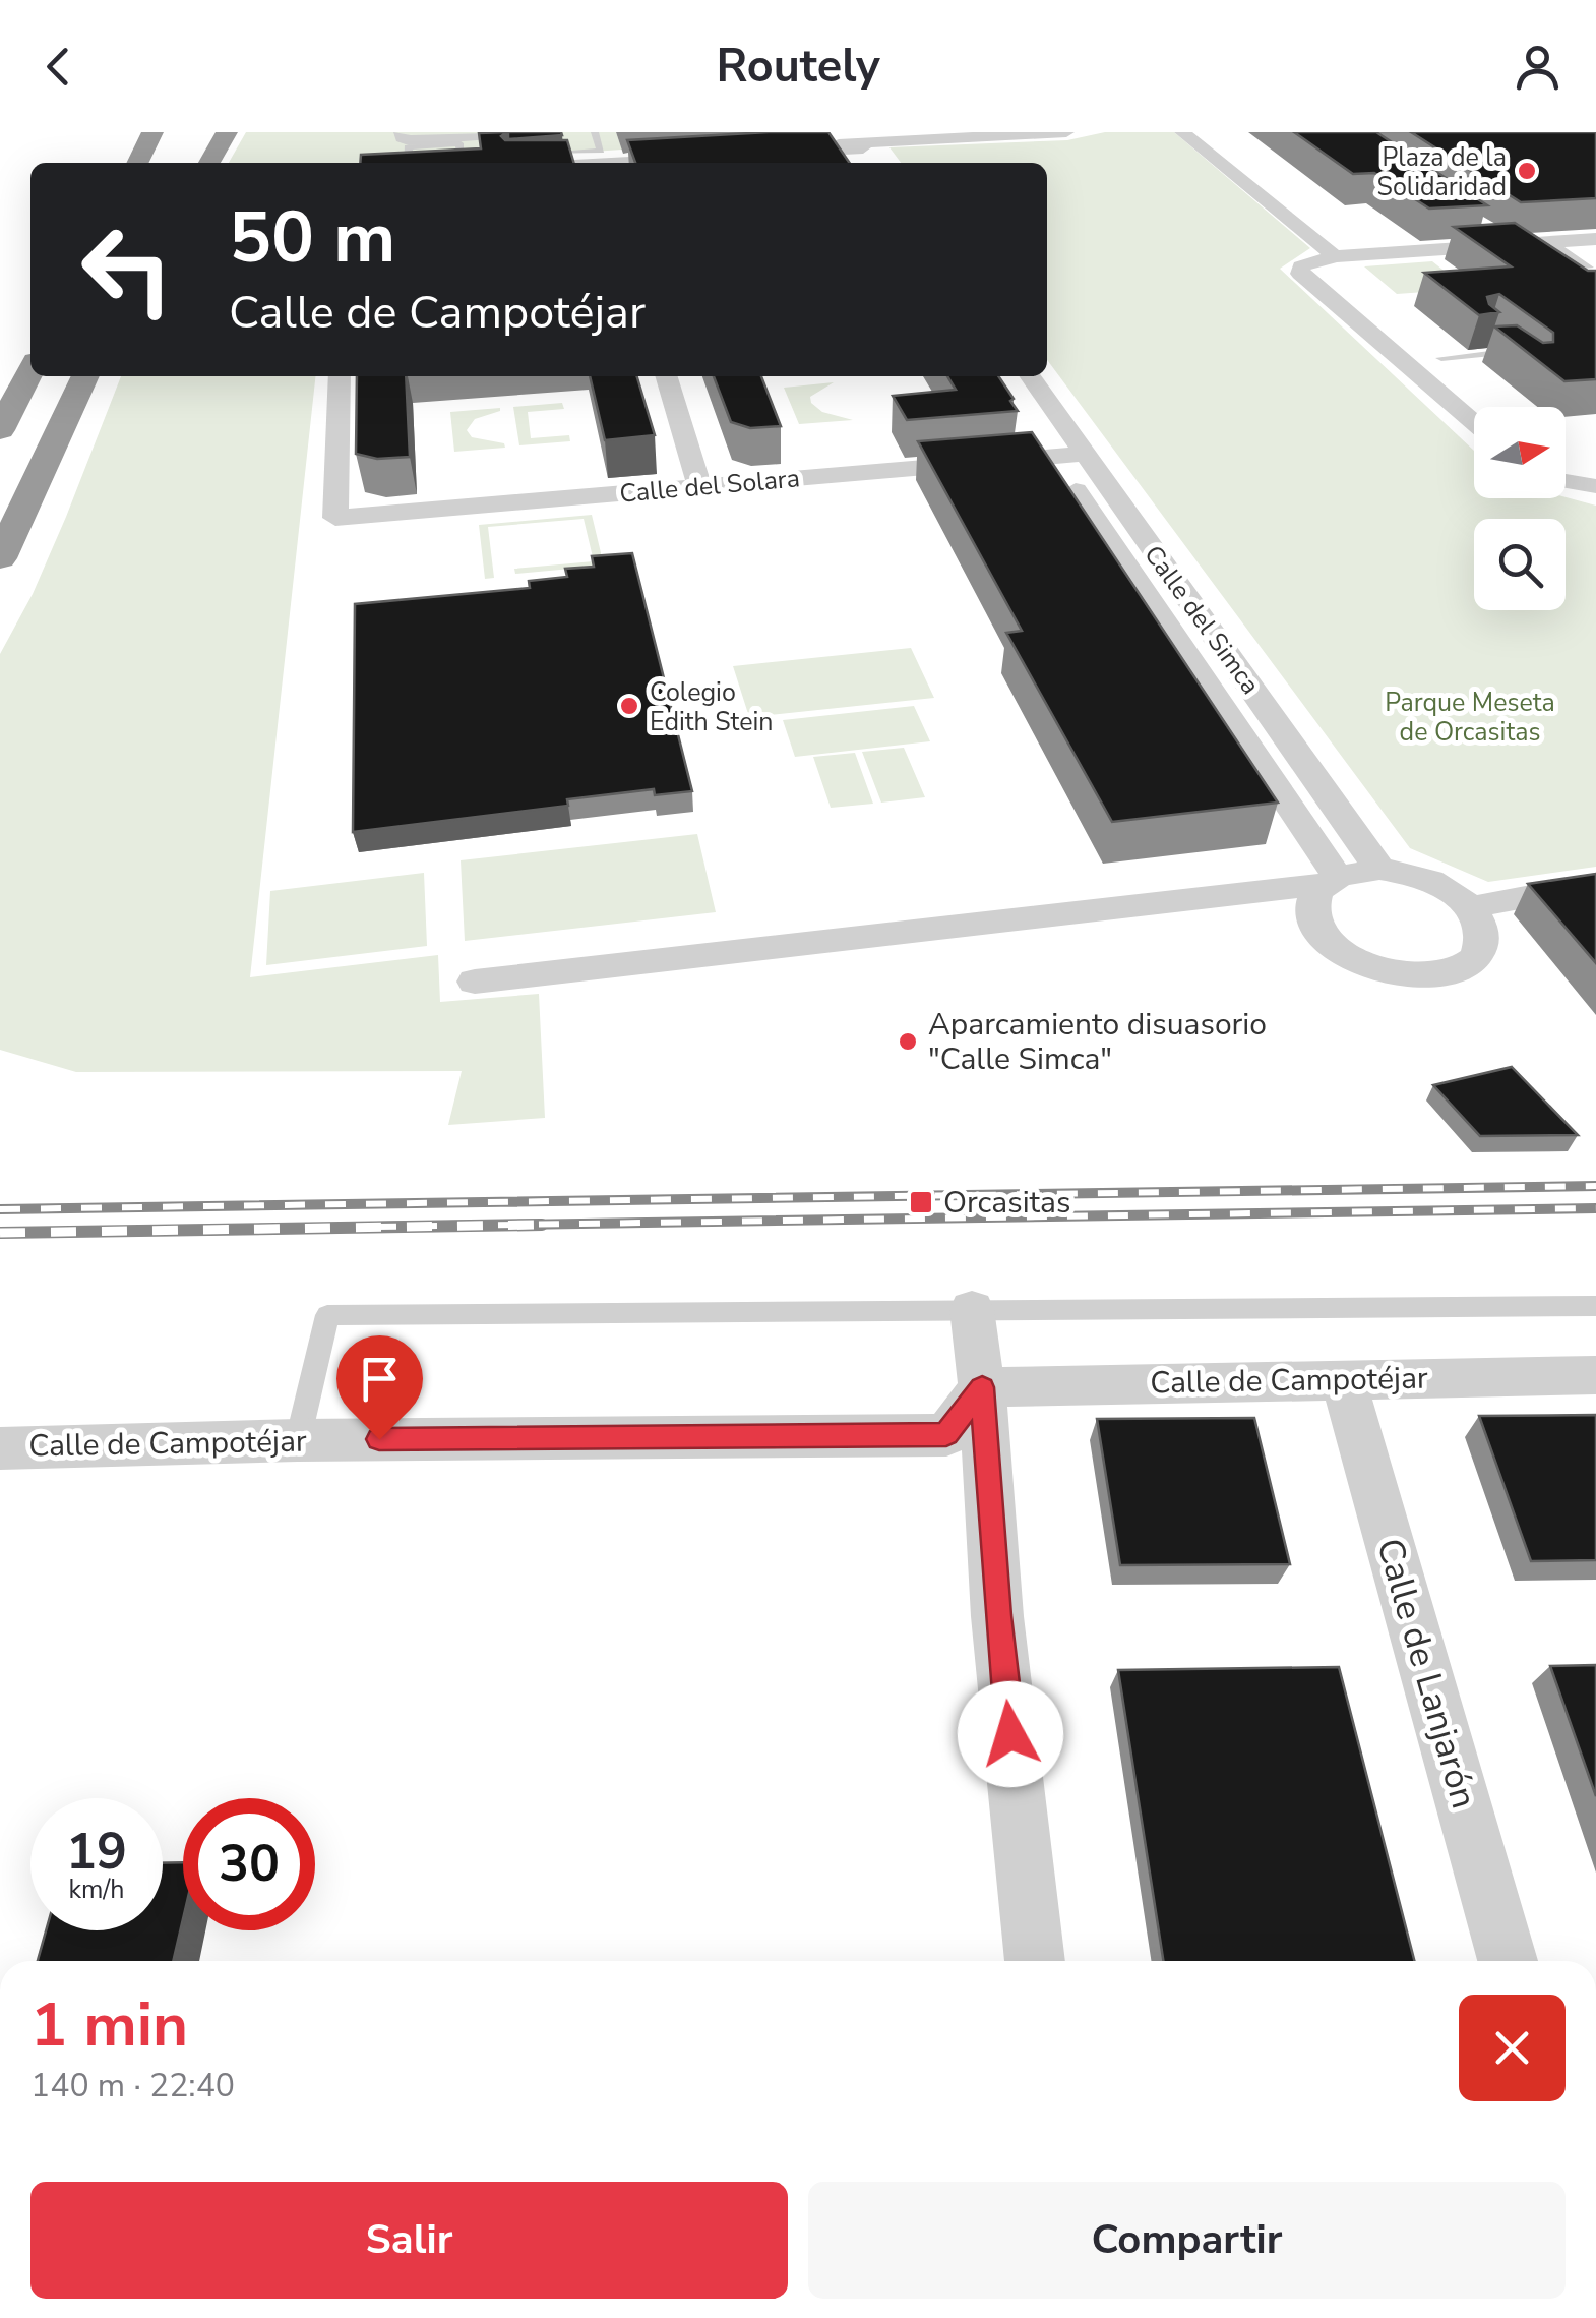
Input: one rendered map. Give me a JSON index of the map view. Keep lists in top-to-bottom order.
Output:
{
  "streets": {
    "street": [
      "Calle del Solara",
      "Calle del Simca",
      "Calle de Campotéjar",
      "Calle de Lanjarón"
    ]
  },
  "crossings": [
    ["Calle del Solara", "Calle del Simca"],
    ["Calle de Campotéjar", "Calle de Lanjarón"]
  ],
  "parks": ["Parque Meseta de Orcasitas"],
  "places": {
    "other": ["Plaza de la Solidaridad", "Colegio Edith Stein", "Aparcamiento disuasorio \"Calle Simca\""],
    "transit": ["Orcasitas"]
  },
  "north": "right",
  "page": {
    "header": "Routely",
    "turn": ["50 m", "Calle de Campotéjar"],
    "speed": "19 km/h",
    "limit": "30",
    "heading": ["1 min", "140 m · 22:40"],
    "buttons": ["Salir", "Compartir"]
  }
}
